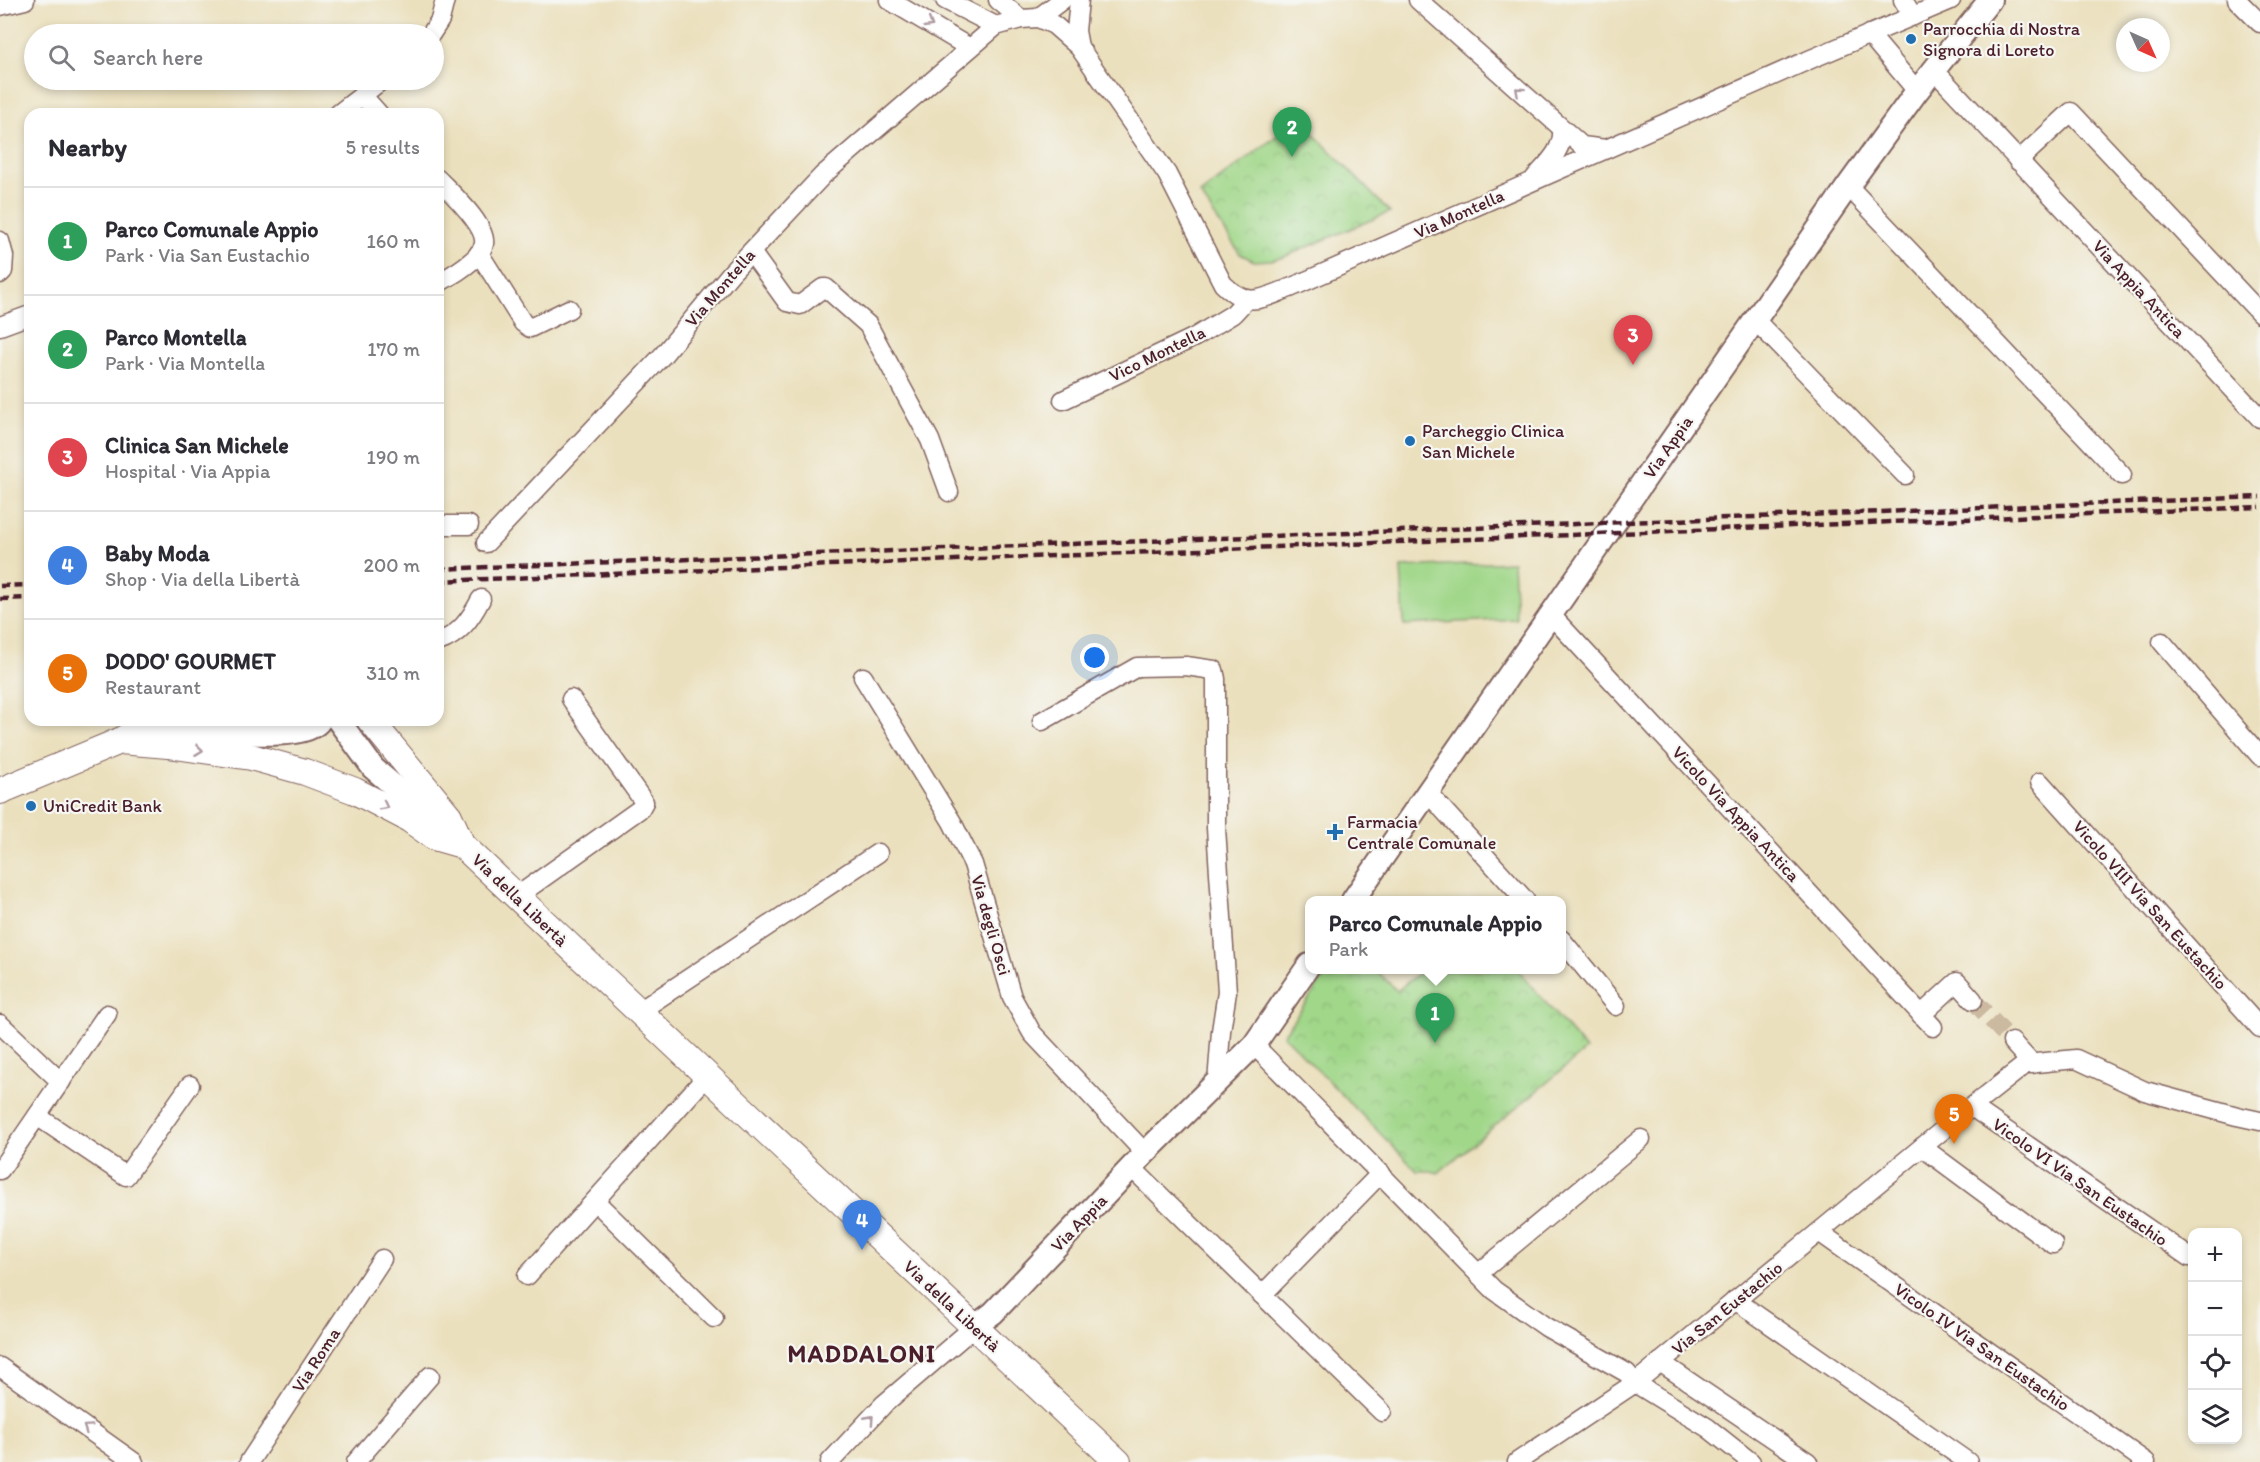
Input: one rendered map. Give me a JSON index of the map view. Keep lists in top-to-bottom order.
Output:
{
  "streets": {
    "main road": ["Via della Libertà"],
    "street": [
      "Via Montella",
      "Via Appia Antica",
      "Vico Montella",
      "Via Appia",
      "Vicolo Via Appia Antica",
      "Vicolo VIII Via San Eustachio",
      "Via degli Osci",
      "Vicolo VI Via San Eustachio",
      "Via San Eustachio",
      "Vicolo IV Via San Eustachio",
      "Via Roma"
    ]
  },
  "crossings": [
    ["Via Montella", "Vico Montella"],
    ["Via Appia Antica", "Via Appia"],
    ["Via Appia", "Vicolo Via Appia Antica"],
    ["Via Appia", "Via della Libertà"],
    ["Via Appia", "Via degli Osci"],
    ["Vicolo VI Via San Eustachio", "Via San Eustachio"],
    ["Via San Eustachio", "Vicolo IV Via San Eustachio"]
  ],
  "districts": ["MADDALONI"],
  "places": {
    "other": ["Parrocchia di Nostra Signora di Loreto", "Parcheggio Clinica San Michele", "UniCredit Bank"],
    "health": ["Farmacia Centrale Comunale"]
  },
  "north": "bottom right",
  "page": {
    "search": "Search here",
    "pins": [
      "2",
      "3",
      "1",
      "5",
      "4"
    ],
    "heading": ["Nearby", "5 results"],
    "list": [
      {
        "mark": "1",
        "name": "Parco Comunale Appio",
        "note": "Park · Via San Eustachio",
        "value": "160 m"
      },
      {
        "mark": "2",
        "name": "Parco Montella",
        "note": "Park · Via Montella",
        "value": "170 m"
      },
      {
        "mark": "3",
        "name": "Clinica San Michele",
        "note": "Hospital · Via Appia",
        "value": "190 m"
      },
      {
        "mark": "4",
        "name": "Baby Moda",
        "note": "Shop · Via della Libertà",
        "value": "200 m"
      },
      {
        "mark": "5",
        "name": "DODO' GOURMET",
        "note": "Restaurant",
        "value": "310 m"
      }
    ],
    "popup": ["Parco Comunale Appio", "Park"],
    "map_buttons": ["+", "−"]
  }
}
